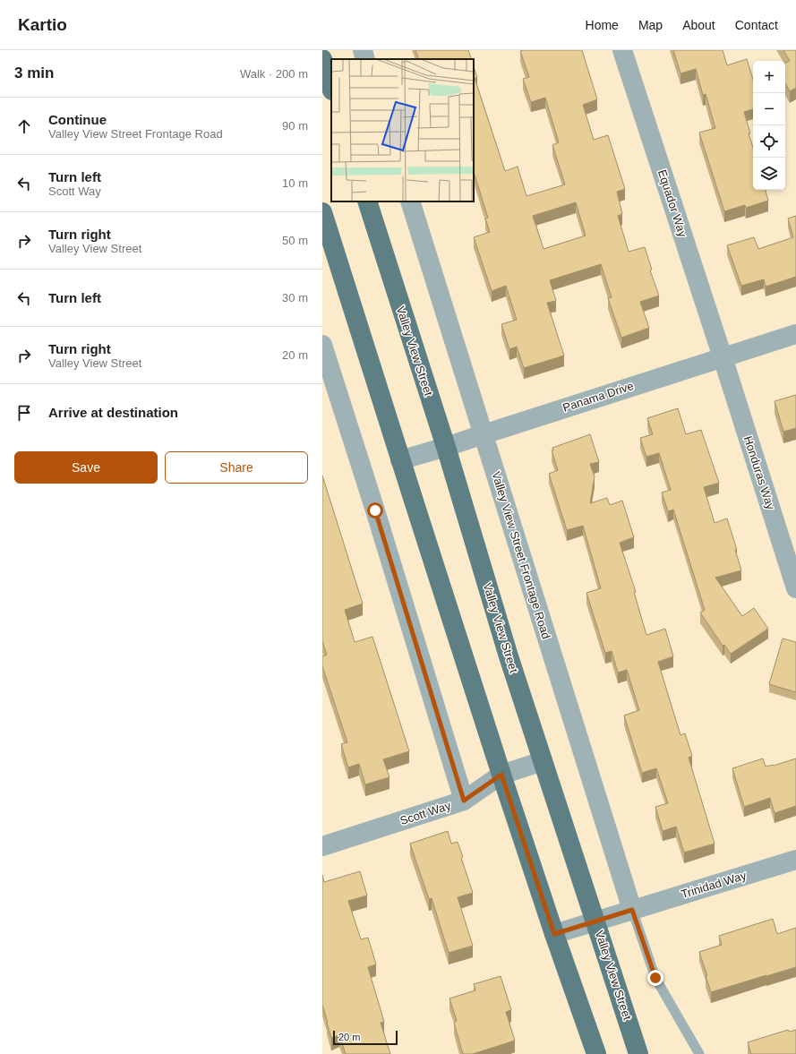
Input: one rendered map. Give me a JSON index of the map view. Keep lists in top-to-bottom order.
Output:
{
  "streets": {
    "main road": ["Valley View Street"],
    "street": [
      "Equador Way",
      "Panama Drive",
      "Honduras Way",
      "Valley View Street Frontage Road",
      "Scott Way",
      "Trinidad Way"
    ]
  },
  "crossings": [
    ["Equador Way", "Panama Drive"],
    ["Equador Way", "Honduras Way"],
    ["Valley View Street", "Panama Drive"],
    ["Valley View Street", "Scott Way"],
    ["Valley View Street", "Trinidad Way"],
    ["Panama Drive", "Honduras Way"],
    ["Panama Drive", "Valley View Street Frontage Road"],
    ["Valley View Street Frontage Road", "Trinidad Way"]
  ],
  "scale_bar": "20 m",
  "page": {
    "header": "Kartio",
    "nav": [
      "Home",
      "Map",
      "About",
      "Contact"
    ],
    "heading": ["3 min", "Walk · 200 m"],
    "map_buttons": ["+", "−"],
    "list": [
      ["Continue", "Valley View Street Frontage Road", "90 m"],
      ["Turn left", "Scott Way", "10 m"],
      ["Turn right", "Valley View Street", "50 m"],
      ["Turn left", "30 m"],
      ["Turn right", "Valley View Street", "20 m"],
      "Arrive at destination"
    ],
    "buttons": ["Save", "Share"],
    "scale": "20 m"
  }
}
